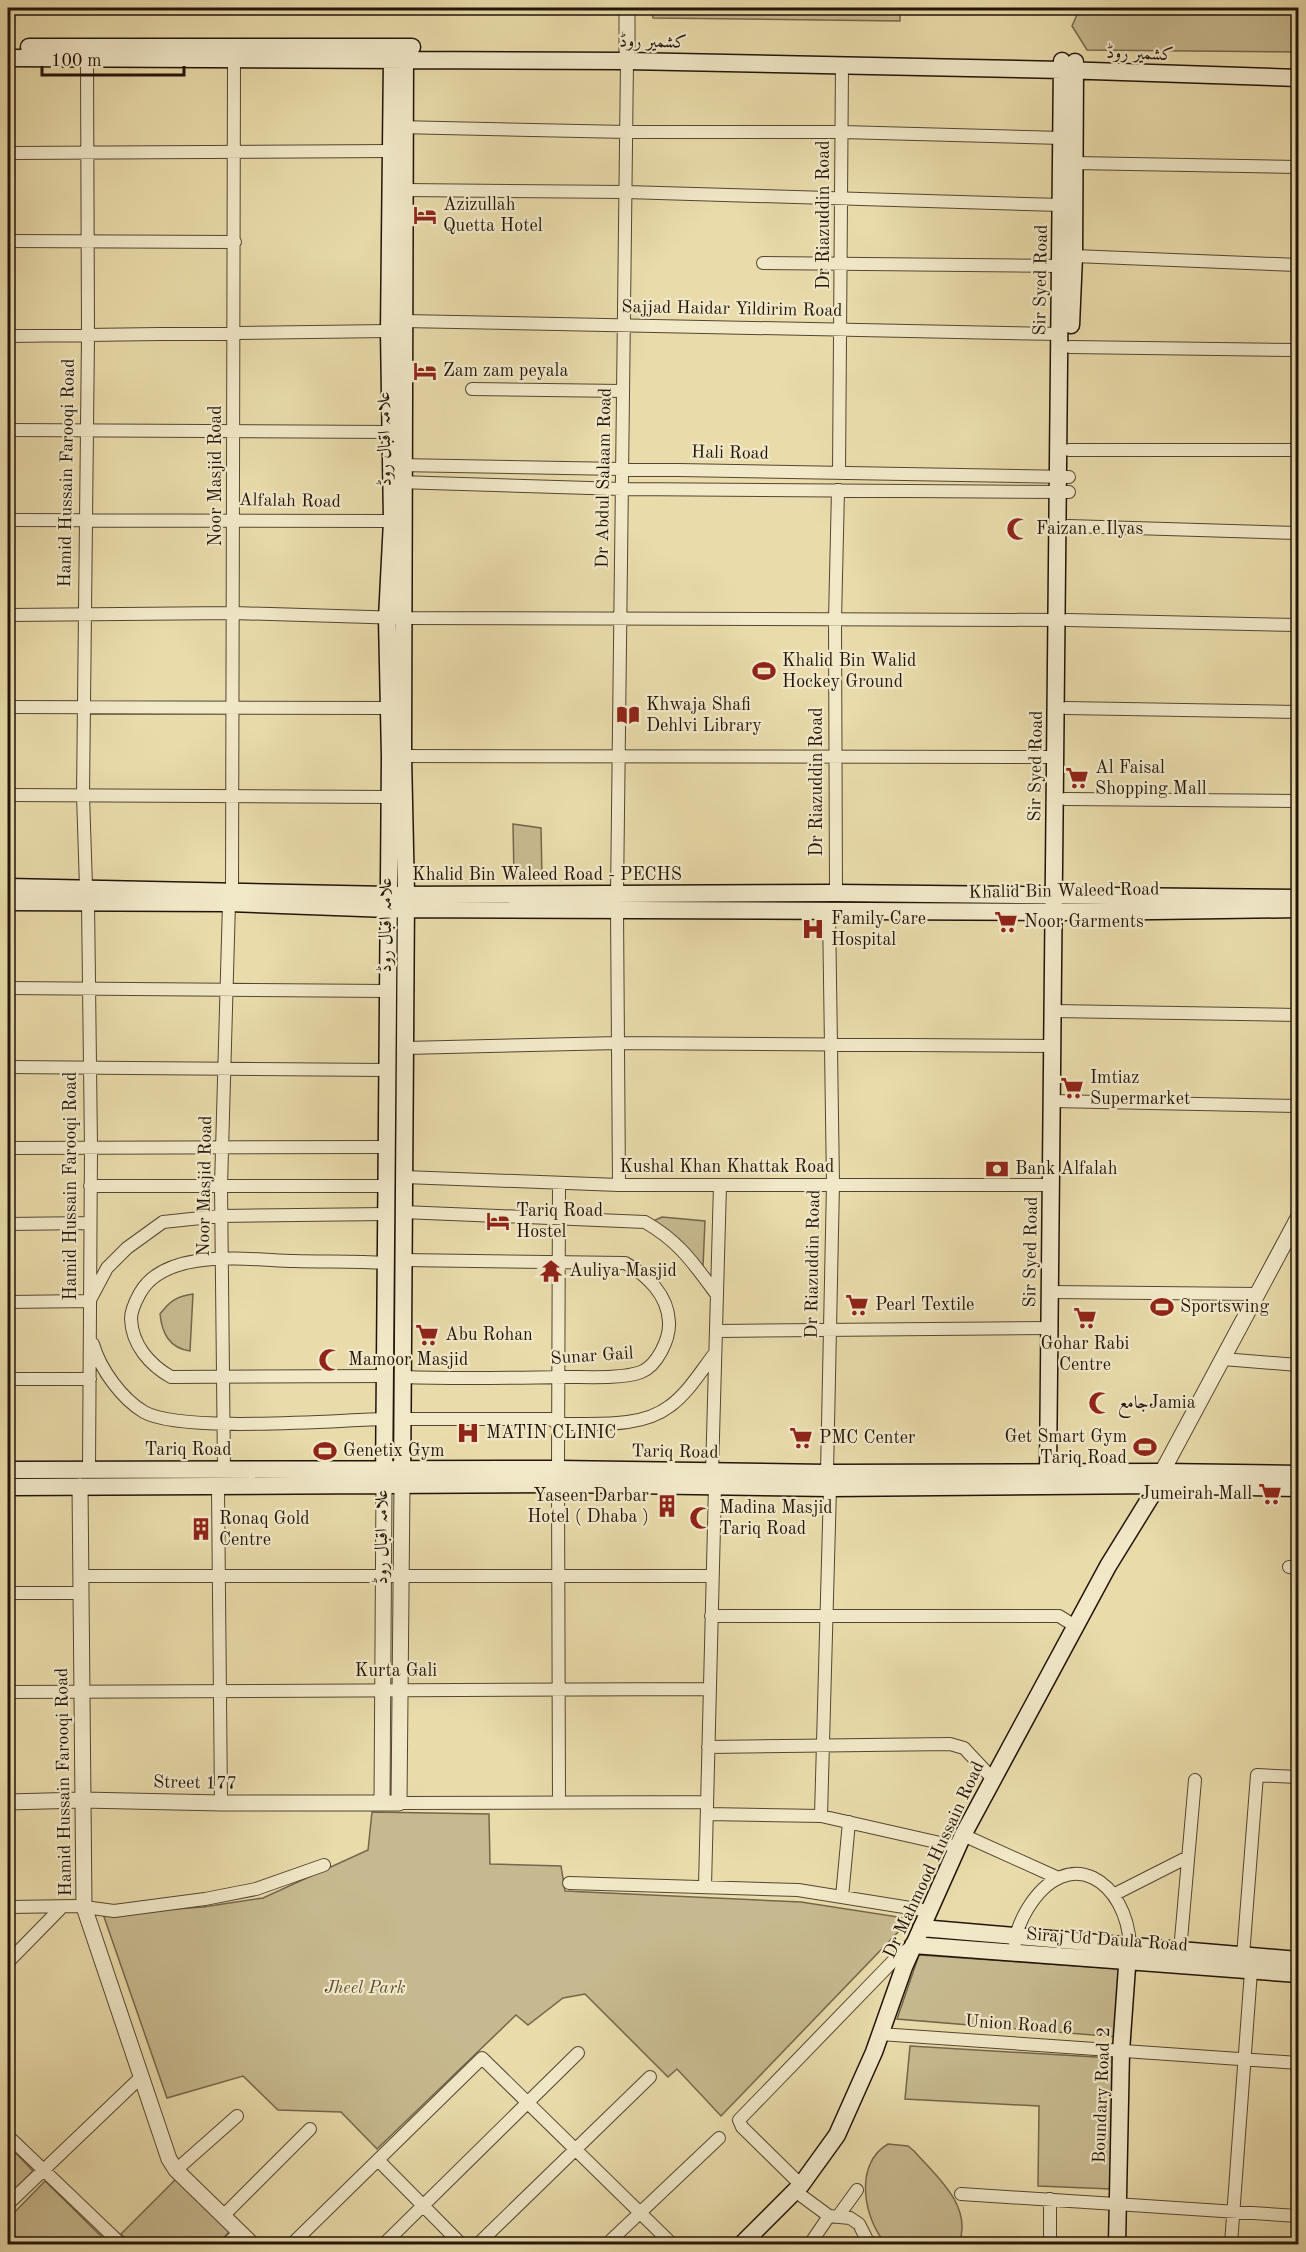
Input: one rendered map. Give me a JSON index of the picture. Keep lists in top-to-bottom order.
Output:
{
  "streets": {
    "main road": [
      "کشمیر روڈ",
      "Sir Syed Road",
      "علامہ اقبال روڈ",
      "Khalid Bin Waleed Road - PECHS",
      "Khalid Bin Waleed Road",
      "Tariq Road",
      "Dr Mahmood Hussain Road",
      "Siraj Ud Daula Road",
      "Boundary Road 2"
    ],
    "street": [
      "Dr Riazuddin Road",
      "Sajjad Haidar Yildirim Road",
      "Hali Road",
      "Hamid Hussain Farooqi Road",
      "Noor Masjid Road",
      "Dr Abdul Salaam Road",
      "Alfalah Road",
      "Kushal Khan Khattak Road",
      "Sunar Gail",
      "Kurta Gali",
      "Street 177",
      "Union Road 6"
    ]
  },
  "crossings": [
    ["کشمیر روڈ", "Dr Riazuddin Road"],
    ["کشمیر روڈ", "Sir Syed Road"],
    ["کشمیر روڈ", "علامہ اقبال روڈ"],
    ["کشمیر روڈ", "Hamid Hussain Farooqi Road"],
    ["کشمیر روڈ", "Noor Masjid Road"],
    ["کشمیر روڈ", "Dr Abdul Salaam Road"],
    ["Dr Riazuddin Road", "Sajjad Haidar Yildirim Road"],
    ["Dr Riazuddin Road", "Hali Road"],
    ["Dr Riazuddin Road", "Khalid Bin Waleed Road - PECHS"],
    ["Dr Riazuddin Road", "Khalid Bin Waleed Road"],
    ["Dr Riazuddin Road", "Kushal Khan Khattak Road"],
    ["Dr Riazuddin Road", "Tariq Road"],
    ["Sir Syed Road", "Sajjad Haidar Yildirim Road"],
    ["Sir Syed Road", "Hali Road"],
    ["Sir Syed Road", "Khalid Bin Waleed Road"],
    ["Sir Syed Road", "Kushal Khan Khattak Road"],
    ["Sir Syed Road", "Tariq Road"],
    ["Sajjad Haidar Yildirim Road", "علامہ اقبال روڈ"],
    ["Sajjad Haidar Yildirim Road", "Dr Abdul Salaam Road"],
    ["علامہ اقبال روڈ", "Hali Road"],
    ["علامہ اقبال روڈ", "Alfalah Road"],
    ["علامہ اقبال روڈ", "Khalid Bin Waleed Road - PECHS"],
    ["علامہ اقبال روڈ", "Kushal Khan Khattak Road"],
    ["علامہ اقبال روڈ", "Sunar Gail"],
    ["علامہ اقبال روڈ", "Tariq Road"],
    ["علامہ اقبال روڈ", "Kurta Gali"],
    ["علامہ اقبال روڈ", "Street 177"],
    ["Hali Road", "Dr Abdul Salaam Road"],
    ["Hamid Hussain Farooqi Road", "Alfalah Road"],
    ["Hamid Hussain Farooqi Road", "Khalid Bin Waleed Road - PECHS"],
    ["Hamid Hussain Farooqi Road", "Tariq Road"],
    ["Hamid Hussain Farooqi Road", "Kurta Gali"],
    ["Hamid Hussain Farooqi Road", "Street 177"],
    ["Noor Masjid Road", "Alfalah Road"],
    ["Noor Masjid Road", "Khalid Bin Waleed Road - PECHS"],
    ["Noor Masjid Road", "Tariq Road"],
    ["Dr Abdul Salaam Road", "Khalid Bin Waleed Road - PECHS"],
    ["Dr Abdul Salaam Road", "Kushal Khan Khattak Road"],
    ["Khalid Bin Waleed Road - PECHS", "Khalid Bin Waleed Road"],
    ["Tariq Road", "Dr Mahmood Hussain Road"],
    ["Dr Mahmood Hussain Road", "Siraj Ud Daula Road"],
    ["Dr Mahmood Hussain Road", "Union Road 6"],
    ["Siraj Ud Daula Road", "Boundary Road 2"],
    ["Union Road 6", "Boundary Road 2"]
  ],
  "parks": ["Jheel Park"],
  "places": {
    "hotel": ["Azizullah Quetta Hotel", "Zam zam peyala", "Tariq Road Hostel"],
    "mosque": [
      "Faizan e Ilyas",
      "Mamoor Masjid",
      "جامعJamia",
      "Madina Masjid Tariq Road"
    ],
    "sports": [
      "Khalid Bin Walid Hockey Ground",
      "Sportswing",
      "Get Smart Gym Tariq Road",
      "Genetix Gym"
    ],
    "library": ["Khwaja Shafi Dehlvi Library"],
    "supermarket": [
      "Al Faisal Shopping Mall",
      "Noor Garments",
      "Imtiaz Supermarket",
      "Pearl Textile",
      "Gohar Rabi Centre",
      "Abu Rohan",
      "PMC Center",
      "Jumeirah Mall"
    ],
    "hospital": ["Family Care Hospital", "MATIN CLINIC"],
    "bank": ["Bank Alfalah"],
    "temple": ["Auliya Masjid"],
    "building": ["Yaseen Darbar Hotel ( Dhaba )", "Ronaq Gold Centre"]
  },
  "scale_bar": "100 m"
}
